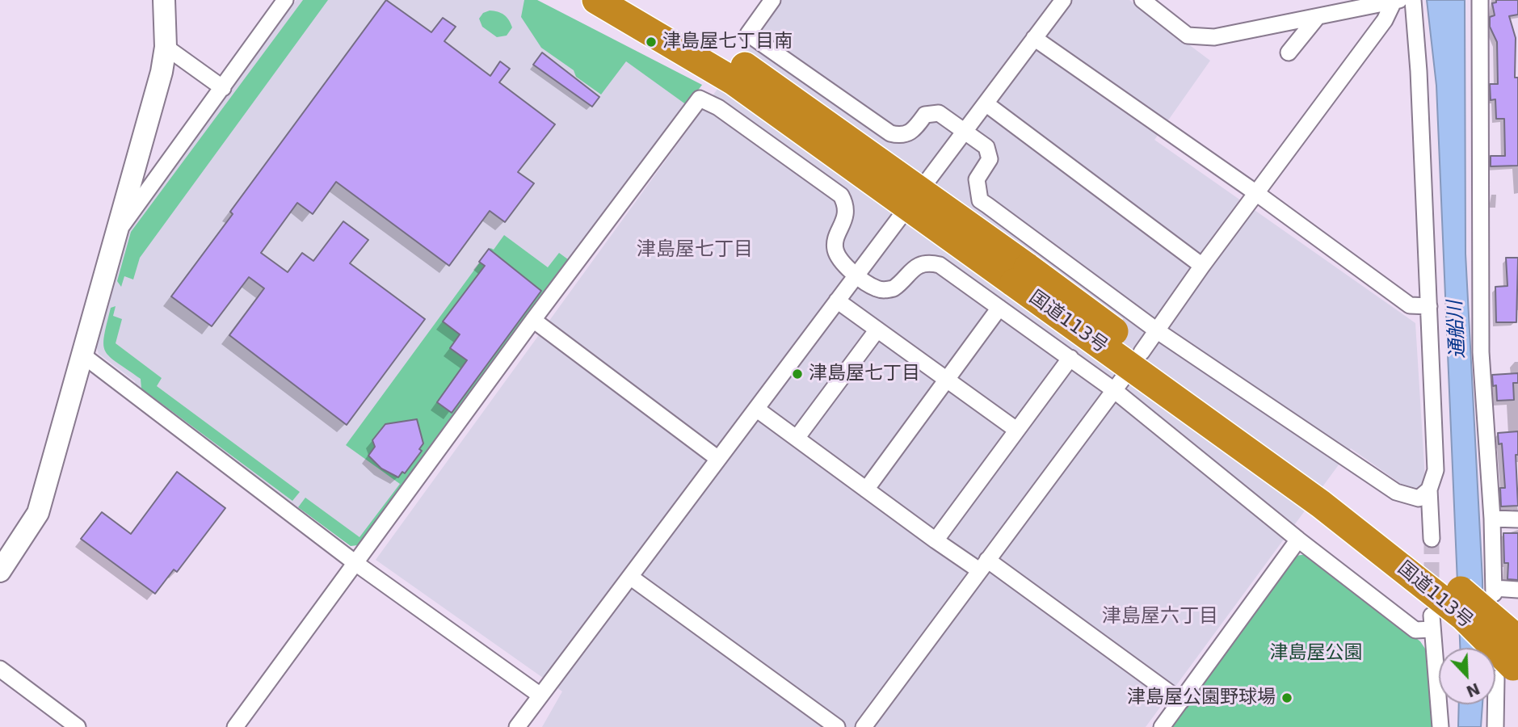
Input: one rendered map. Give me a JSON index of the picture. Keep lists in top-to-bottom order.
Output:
{
  "streets": {
    "highway": ["国道113号"]
  },
  "districts": ["津島屋七丁目", "津島屋六丁目"],
  "water": ["通船川"],
  "parks": ["津島屋公園"],
  "places": ["津島屋七丁目南", "津島屋七丁目", "津島屋公園野球場"],
  "north": "bottom right"
}
